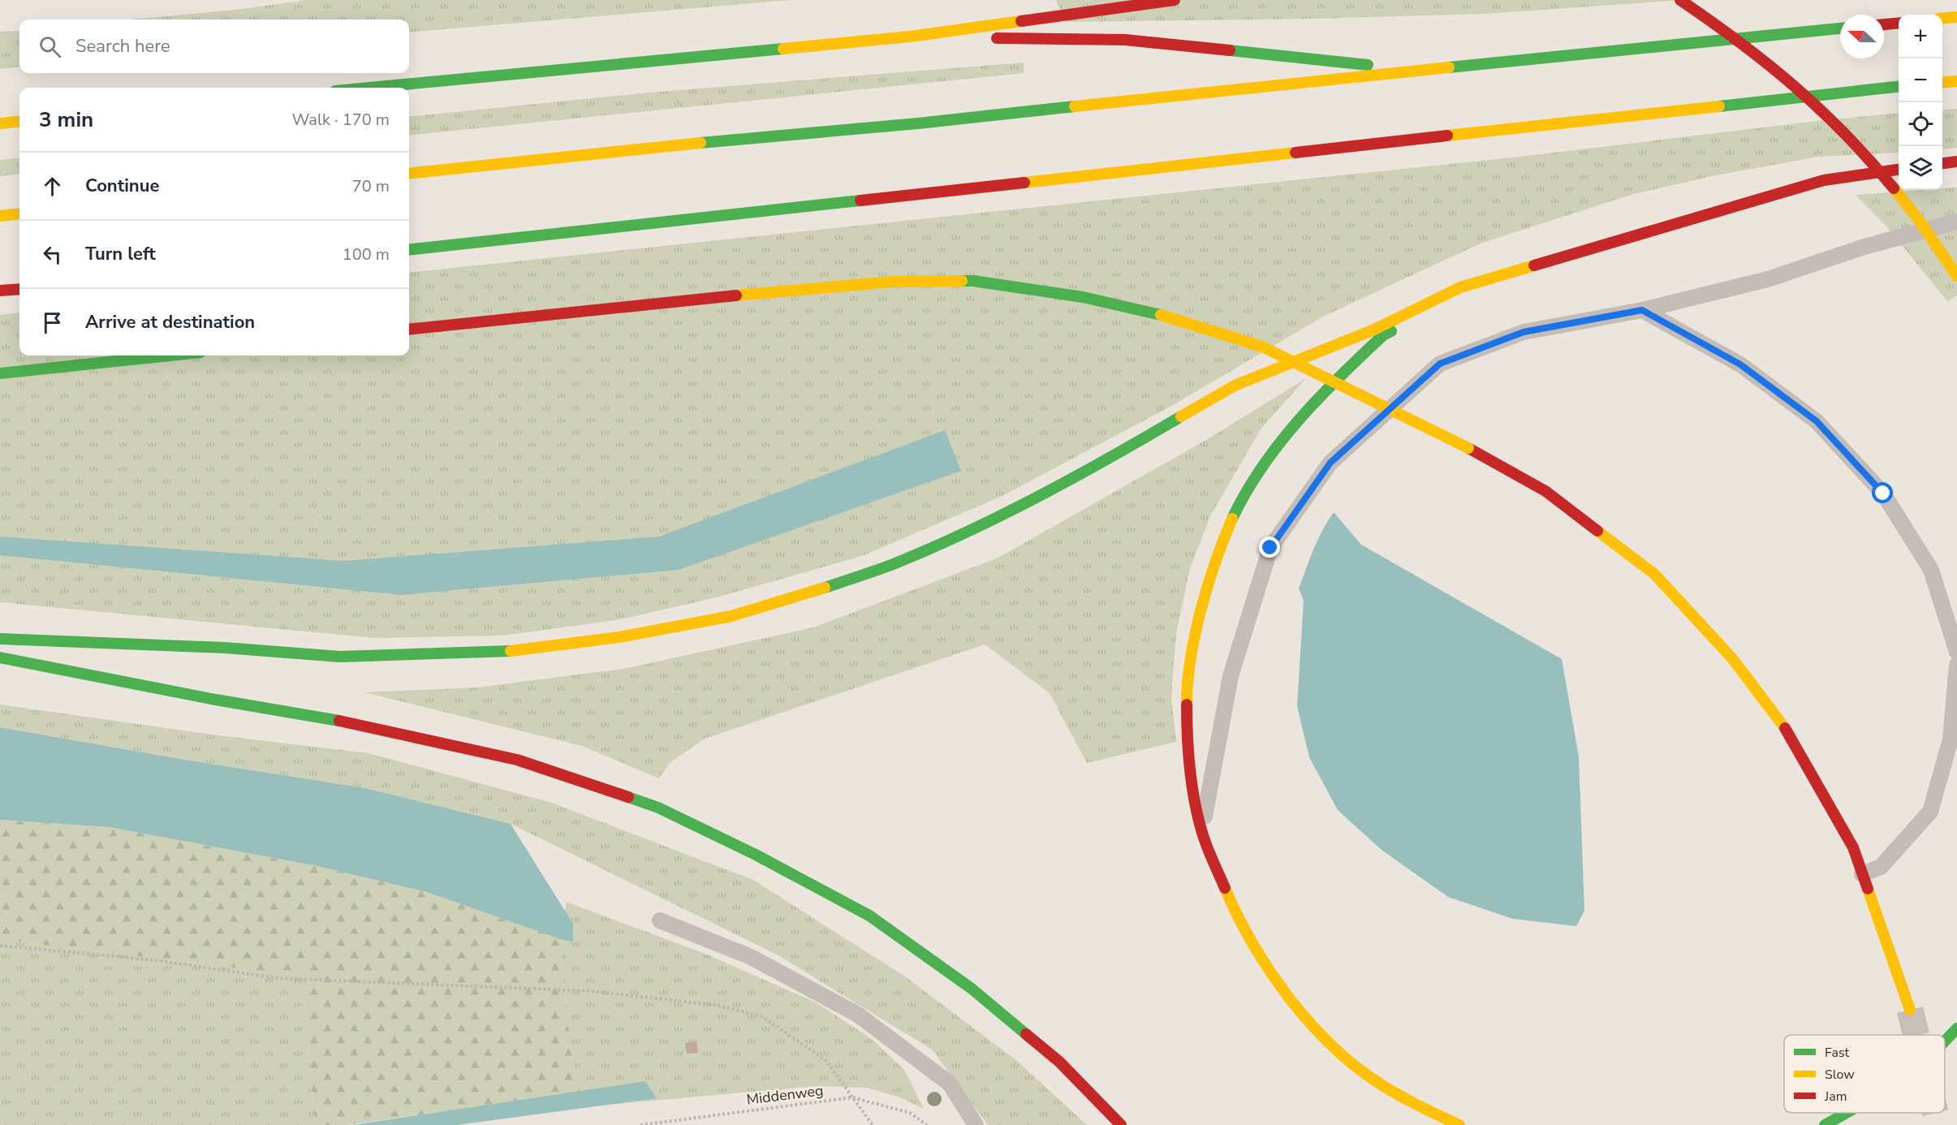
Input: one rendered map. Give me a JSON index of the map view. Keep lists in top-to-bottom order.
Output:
{
  "streets": {
    "path": ["Middenweg"]
  },
  "legend": ["Fast", "Slow", "Jam"],
  "north": "left",
  "page": {
    "map_buttons": ["+", "−"],
    "search": "Search here",
    "heading": ["3 min", "Walk · 170 m"],
    "list": [
      ["Continue", "70 m"],
      ["Turn left", "100 m"],
      "Arrive at destination"
    ]
  }
}
